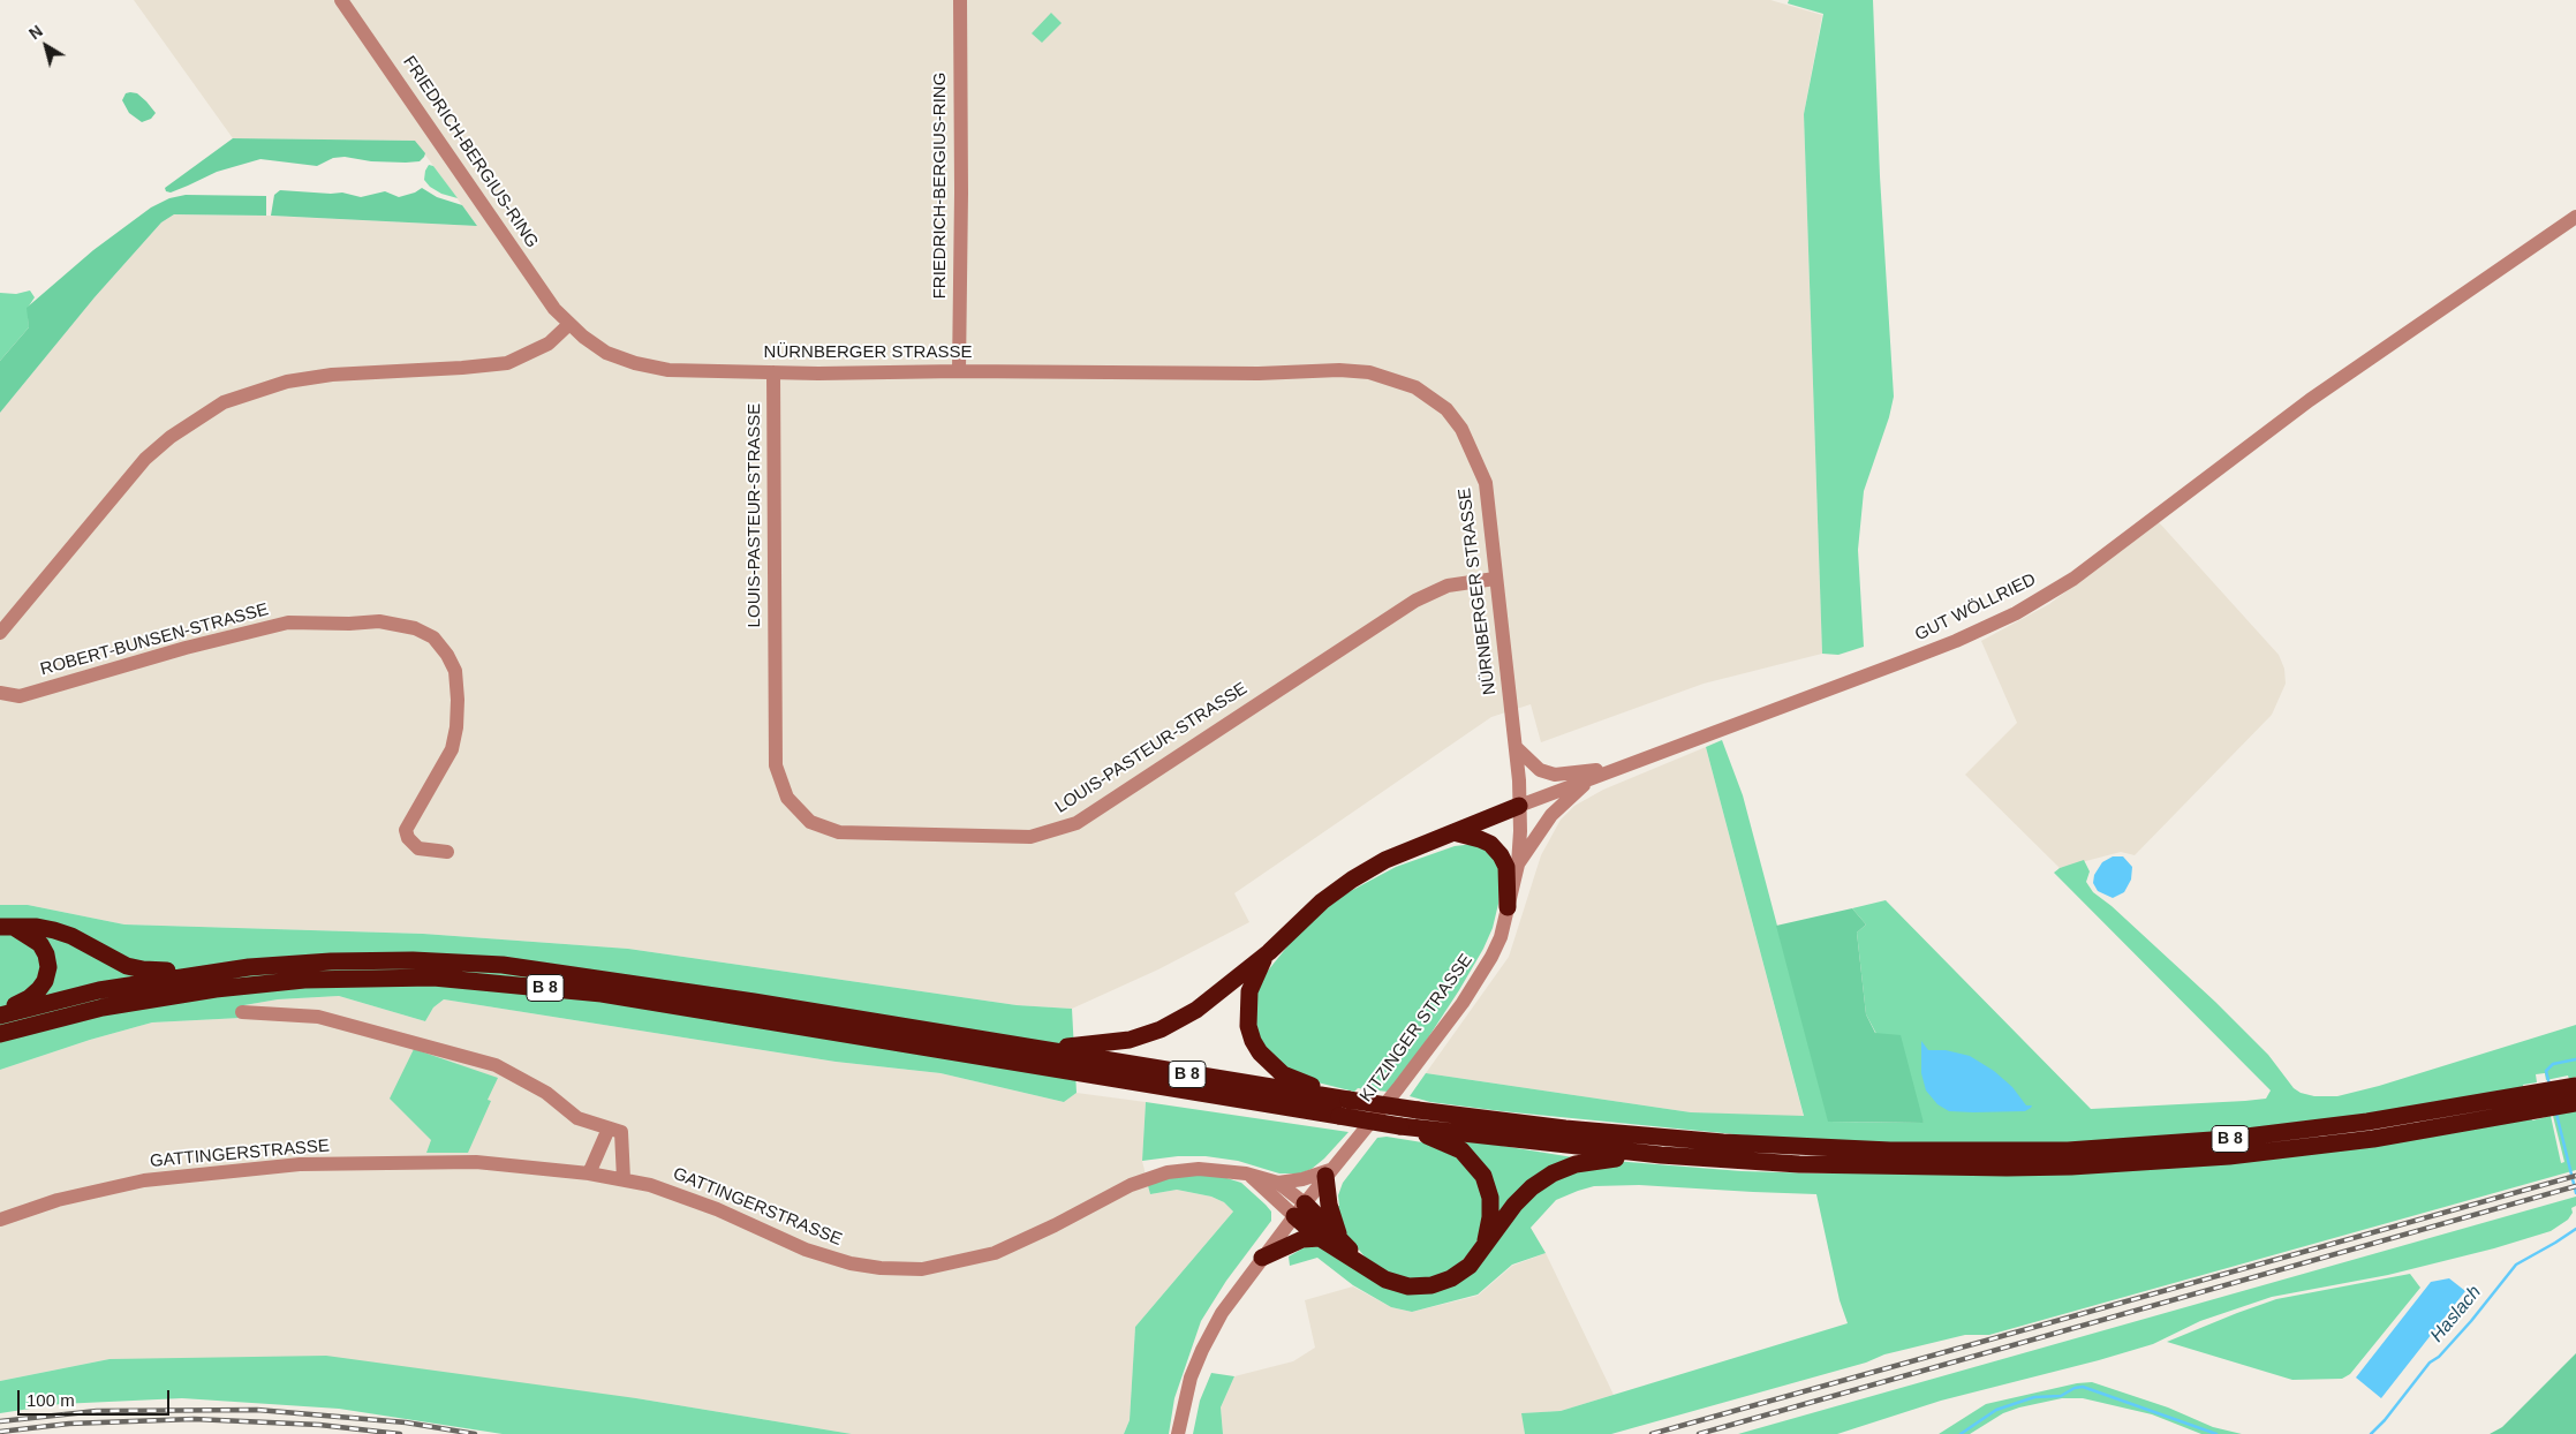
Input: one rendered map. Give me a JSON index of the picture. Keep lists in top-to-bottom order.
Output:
{
  "streets": {
    "highway": ["B 8"],
    "street": [
      "FRIEDRICH-BERGIUS-RING",
      "NÜRNBERGER STRASSE",
      "LOUIS-PASTEUR-STRASSE",
      "GUT WÖLLRIED",
      "ROBERT-BUNSEN-STRASSE",
      "KITZINGER STRASSE",
      "GATTINGERSTRASSE"
    ]
  },
  "crossings": [
    ["FRIEDRICH-BERGIUS-RING", "NÜRNBERGER STRASSE"],
    ["NÜRNBERGER STRASSE", "LOUIS-PASTEUR-STRASSE"],
    ["NÜRNBERGER STRASSE", "KITZINGER STRASSE"],
    ["KITZINGER STRASSE", "GATTINGERSTRASSE"]
  ],
  "water": ["Haslach"],
  "scale_bar": "100 m",
  "north": "top left"
}
